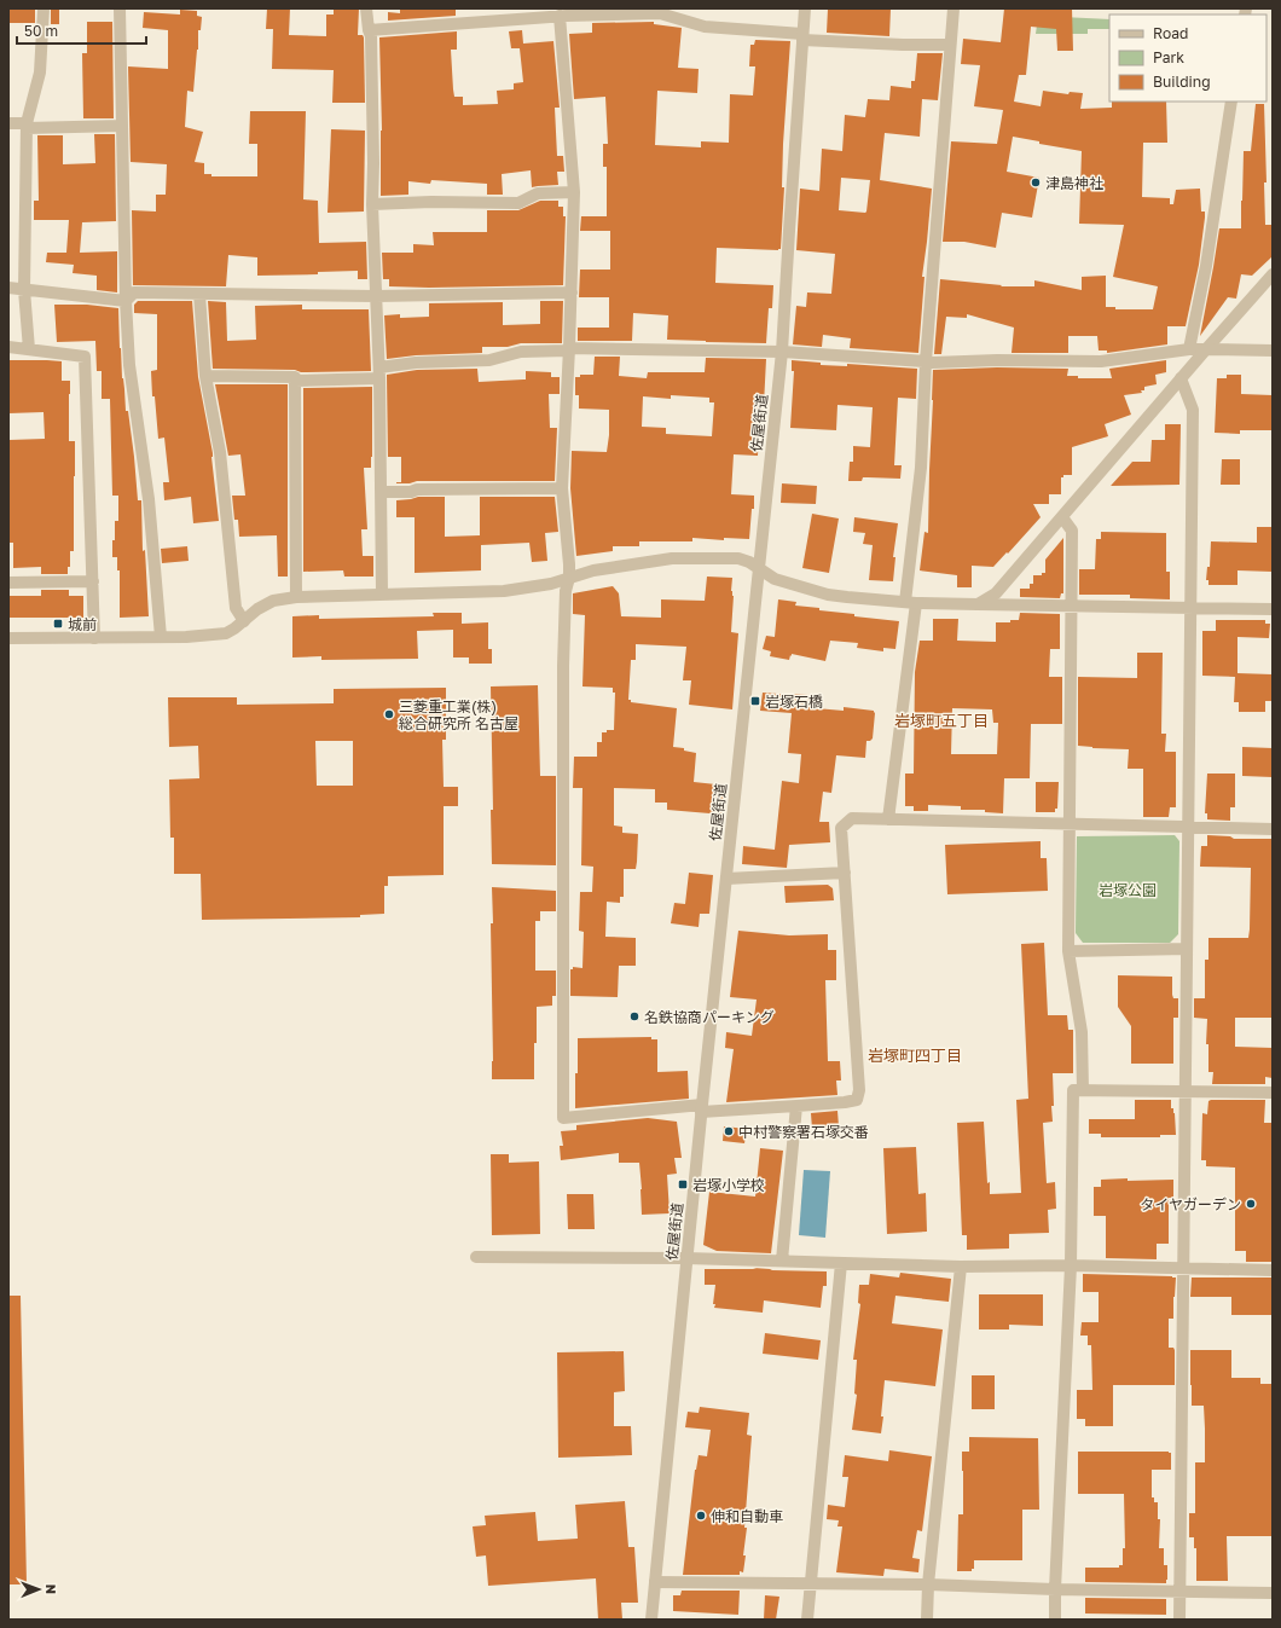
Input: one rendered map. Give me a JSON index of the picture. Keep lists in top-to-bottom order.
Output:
{
  "streets": {
    "street": ["佐屋街道"]
  },
  "districts": ["岩塚町五丁目", "岩塚町四丁目"],
  "parks": ["岩塚公園"],
  "places": {
    "other": [
      "津島神社",
      "三菱重工業(株) 総合研究所 名古屋",
      "名鉄協商パーキング",
      "中村警察署石塚交番",
      "タイヤガーデン",
      "伸和自動車"
    ],
    "transit": ["城前", "岩塚石橋", "岩塚小学校"]
  },
  "legend": ["Road", "Park", "Building"],
  "scale_bar": "50 m",
  "north": "right"
}
